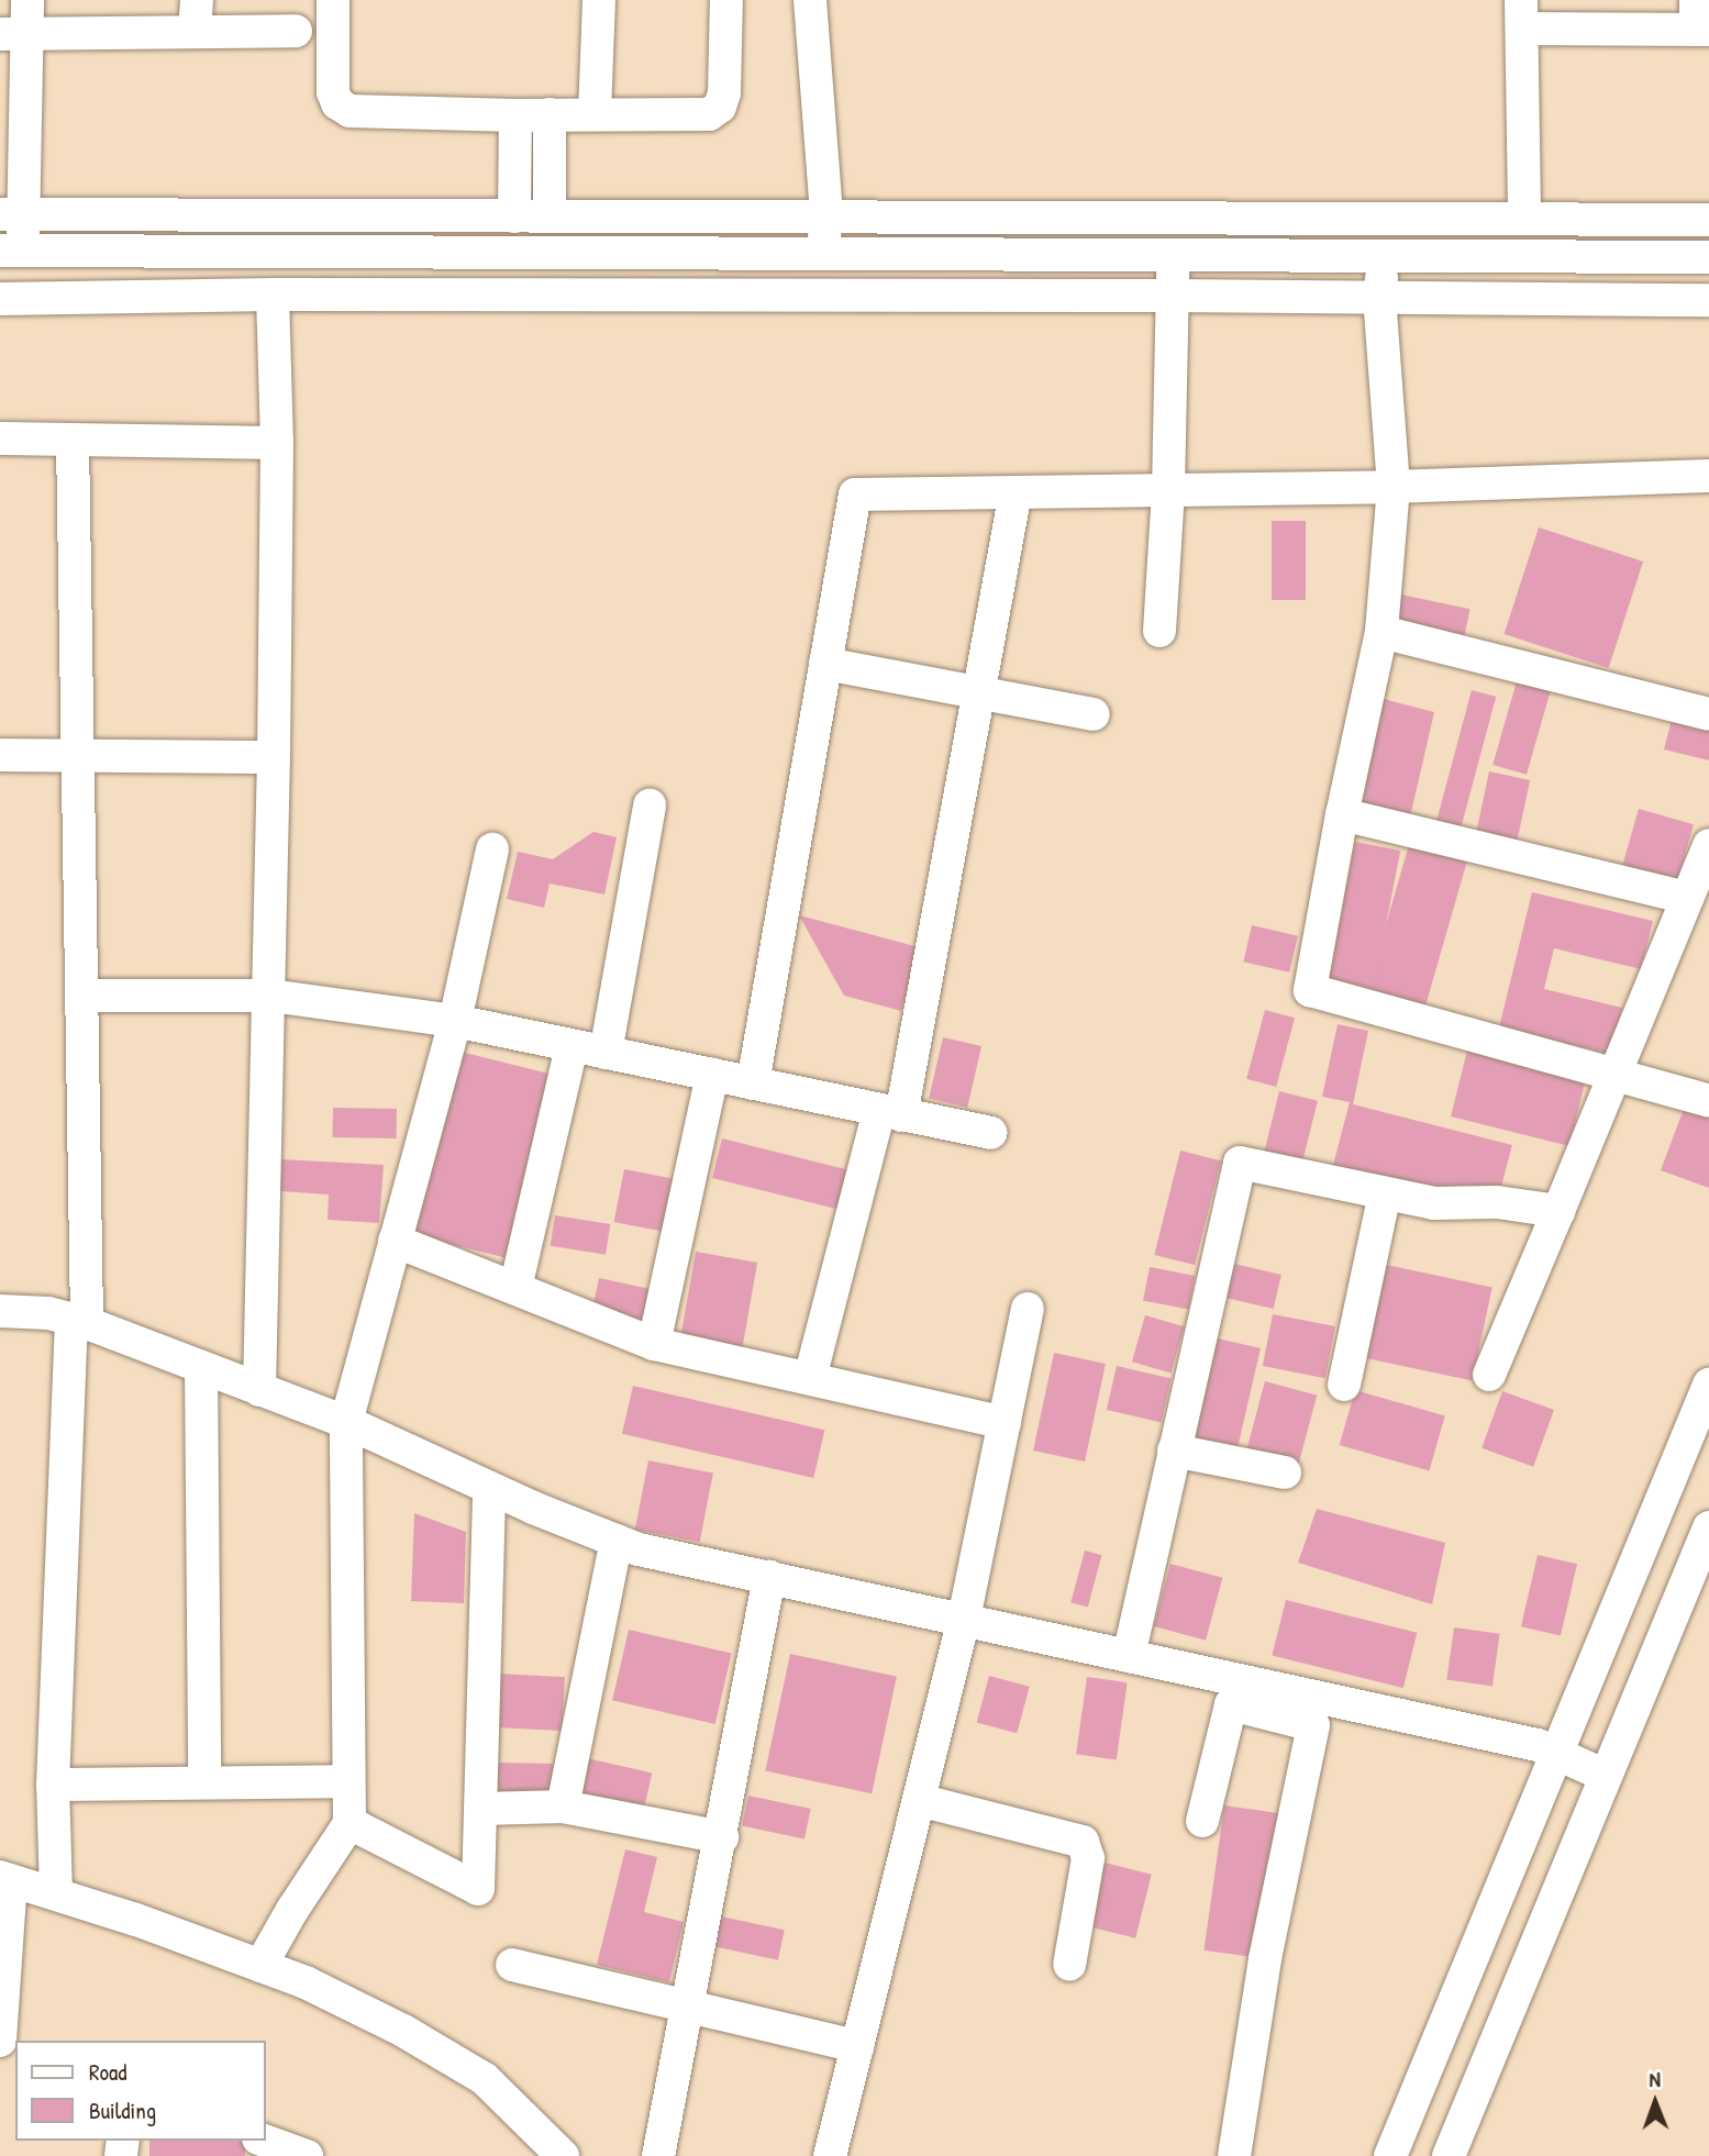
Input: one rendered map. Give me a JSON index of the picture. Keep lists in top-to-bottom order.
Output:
{
  "legend": ["Road", "Building"],
  "north": "top"
}
